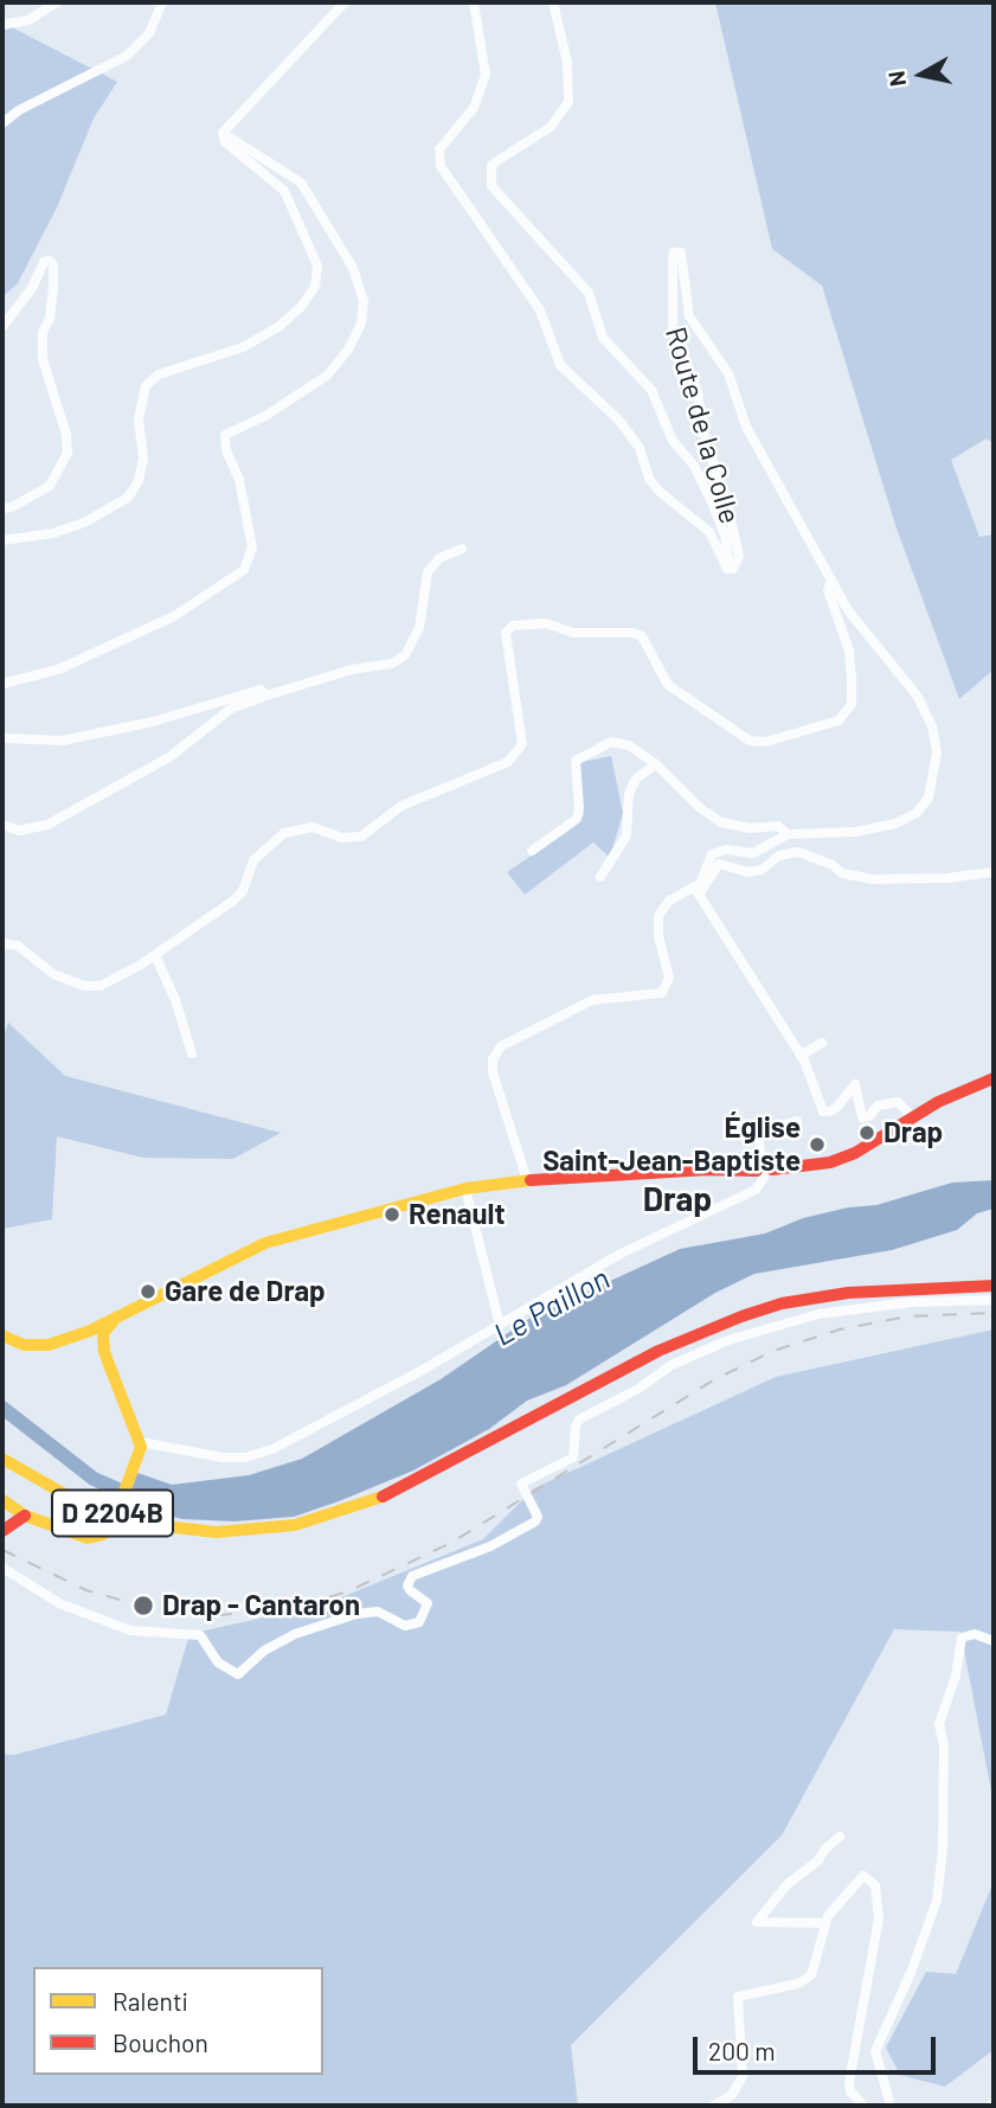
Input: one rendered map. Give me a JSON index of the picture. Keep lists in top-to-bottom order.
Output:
{
  "streets": {
    "street": ["Route de la Colle", "D 2204B"]
  },
  "districts": ["Drap"],
  "water": ["Le Paillon"],
  "places": [
    "Drap",
    "Église Saint-Jean-Baptiste",
    "Renault",
    "Gare de Drap",
    "Drap - Cantaron"
  ],
  "legend": ["Ralenti", "Bouchon"],
  "scale_bar": "200 m",
  "north": "left"
}
